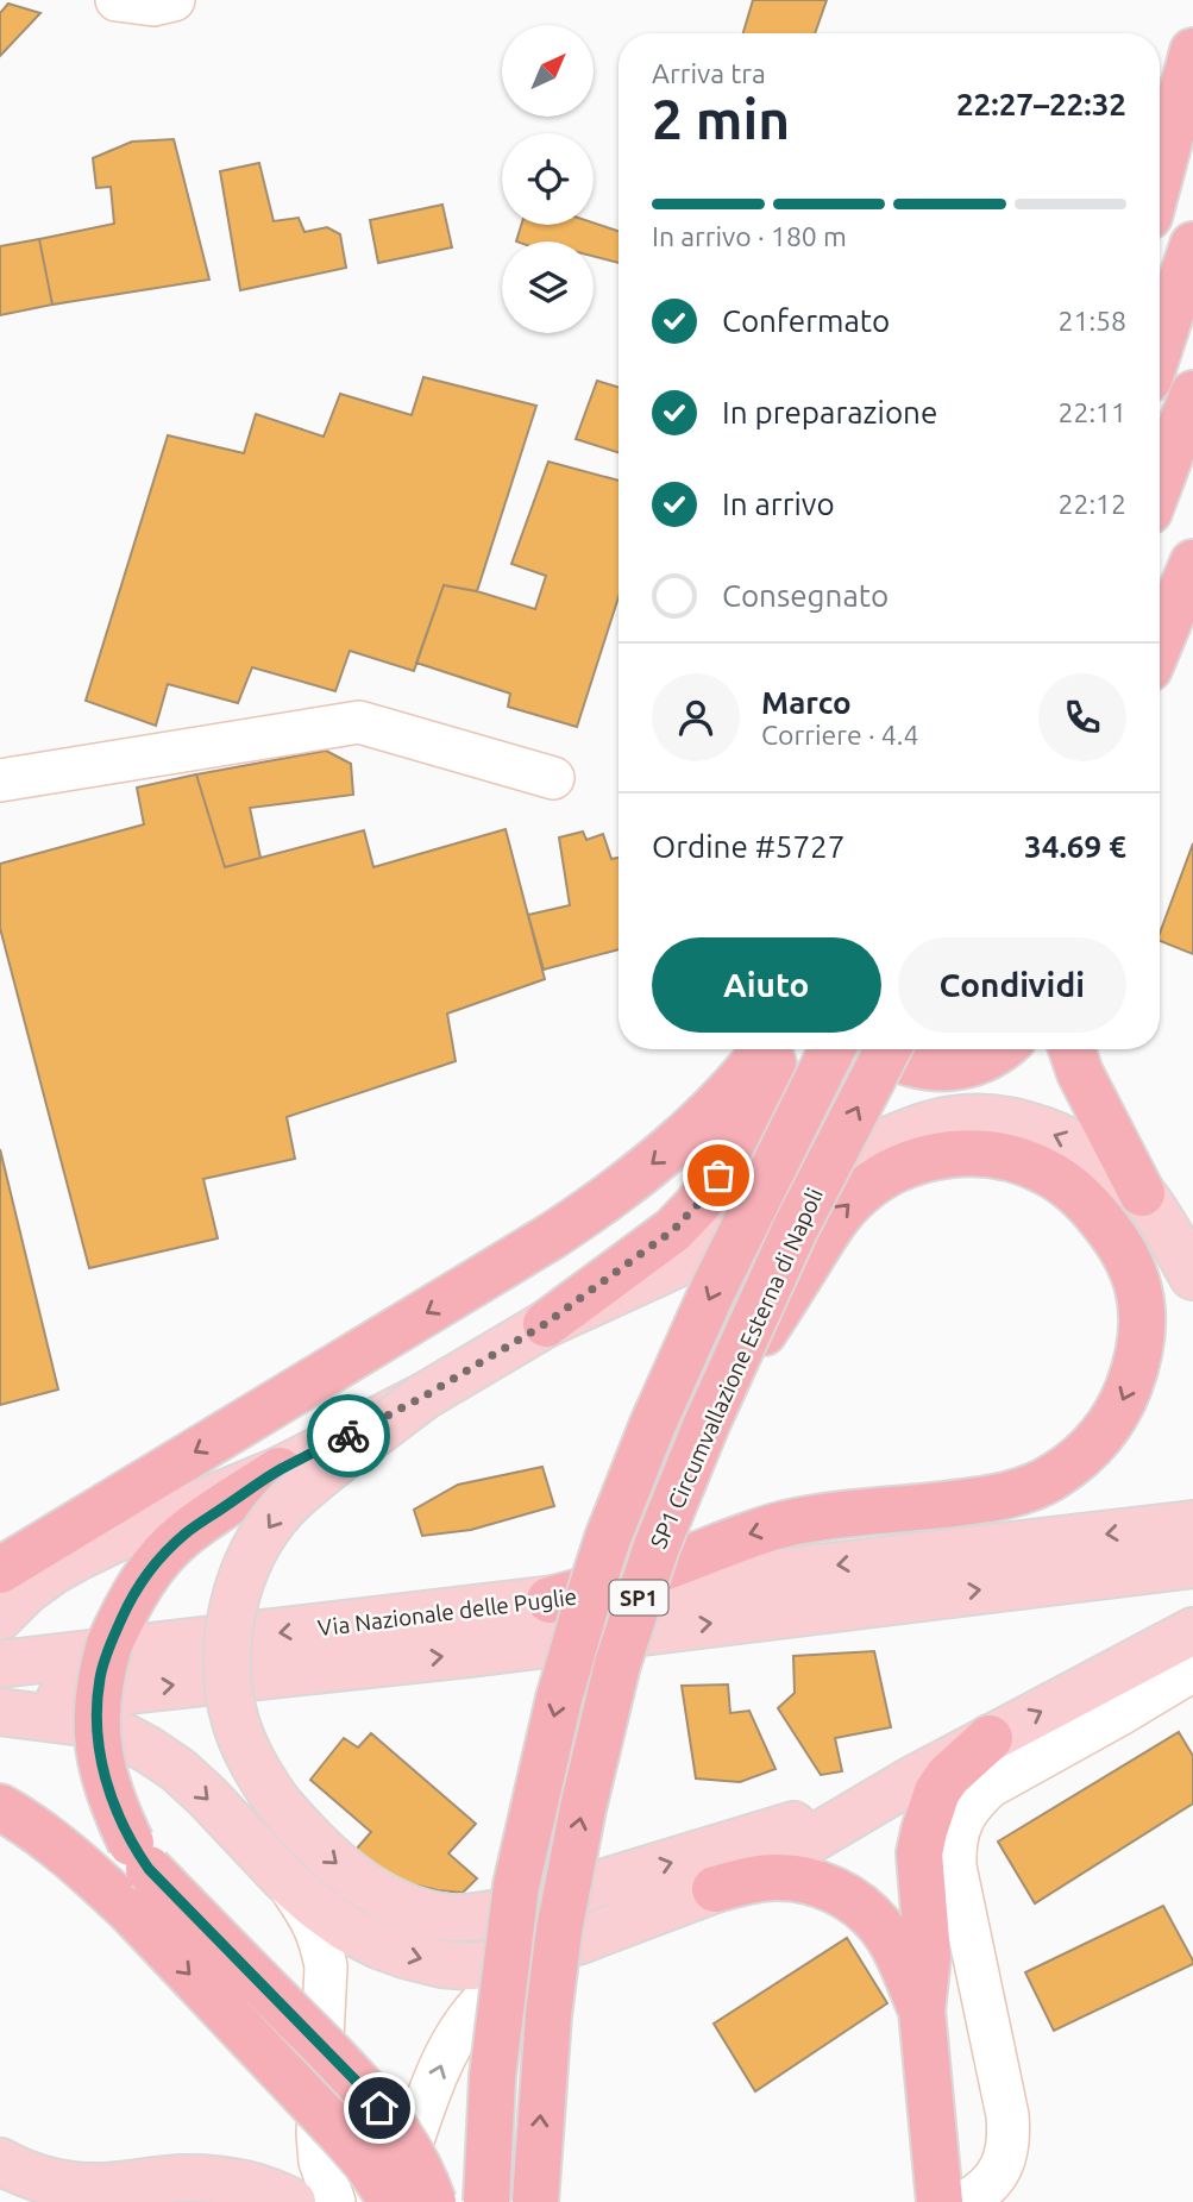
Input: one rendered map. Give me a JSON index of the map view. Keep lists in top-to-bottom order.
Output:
{
  "streets": {
    "highway": ["SP1 Circumvallazione Esterna di Napoli", "SP1"],
    "main road": ["Via Nazionale delle Puglie"]
  },
  "north": "top right",
  "page": {
    "heading": ["2 min", "Arriva tra", "22:27–22:32"],
    "panel": [
      "Marco",
      "Corriere · 4.4",
      "Ordine #5727",
      "34.69 €"
    ],
    "bar": "In arrivo · 180 m",
    "list": [
      ["Confermato", "21:58"],
      ["In preparazione", "22:11"],
      ["In arrivo", "22:12"],
      "Consegnato"
    ],
    "buttons": ["Aiuto", "Condividi"]
  }
}
